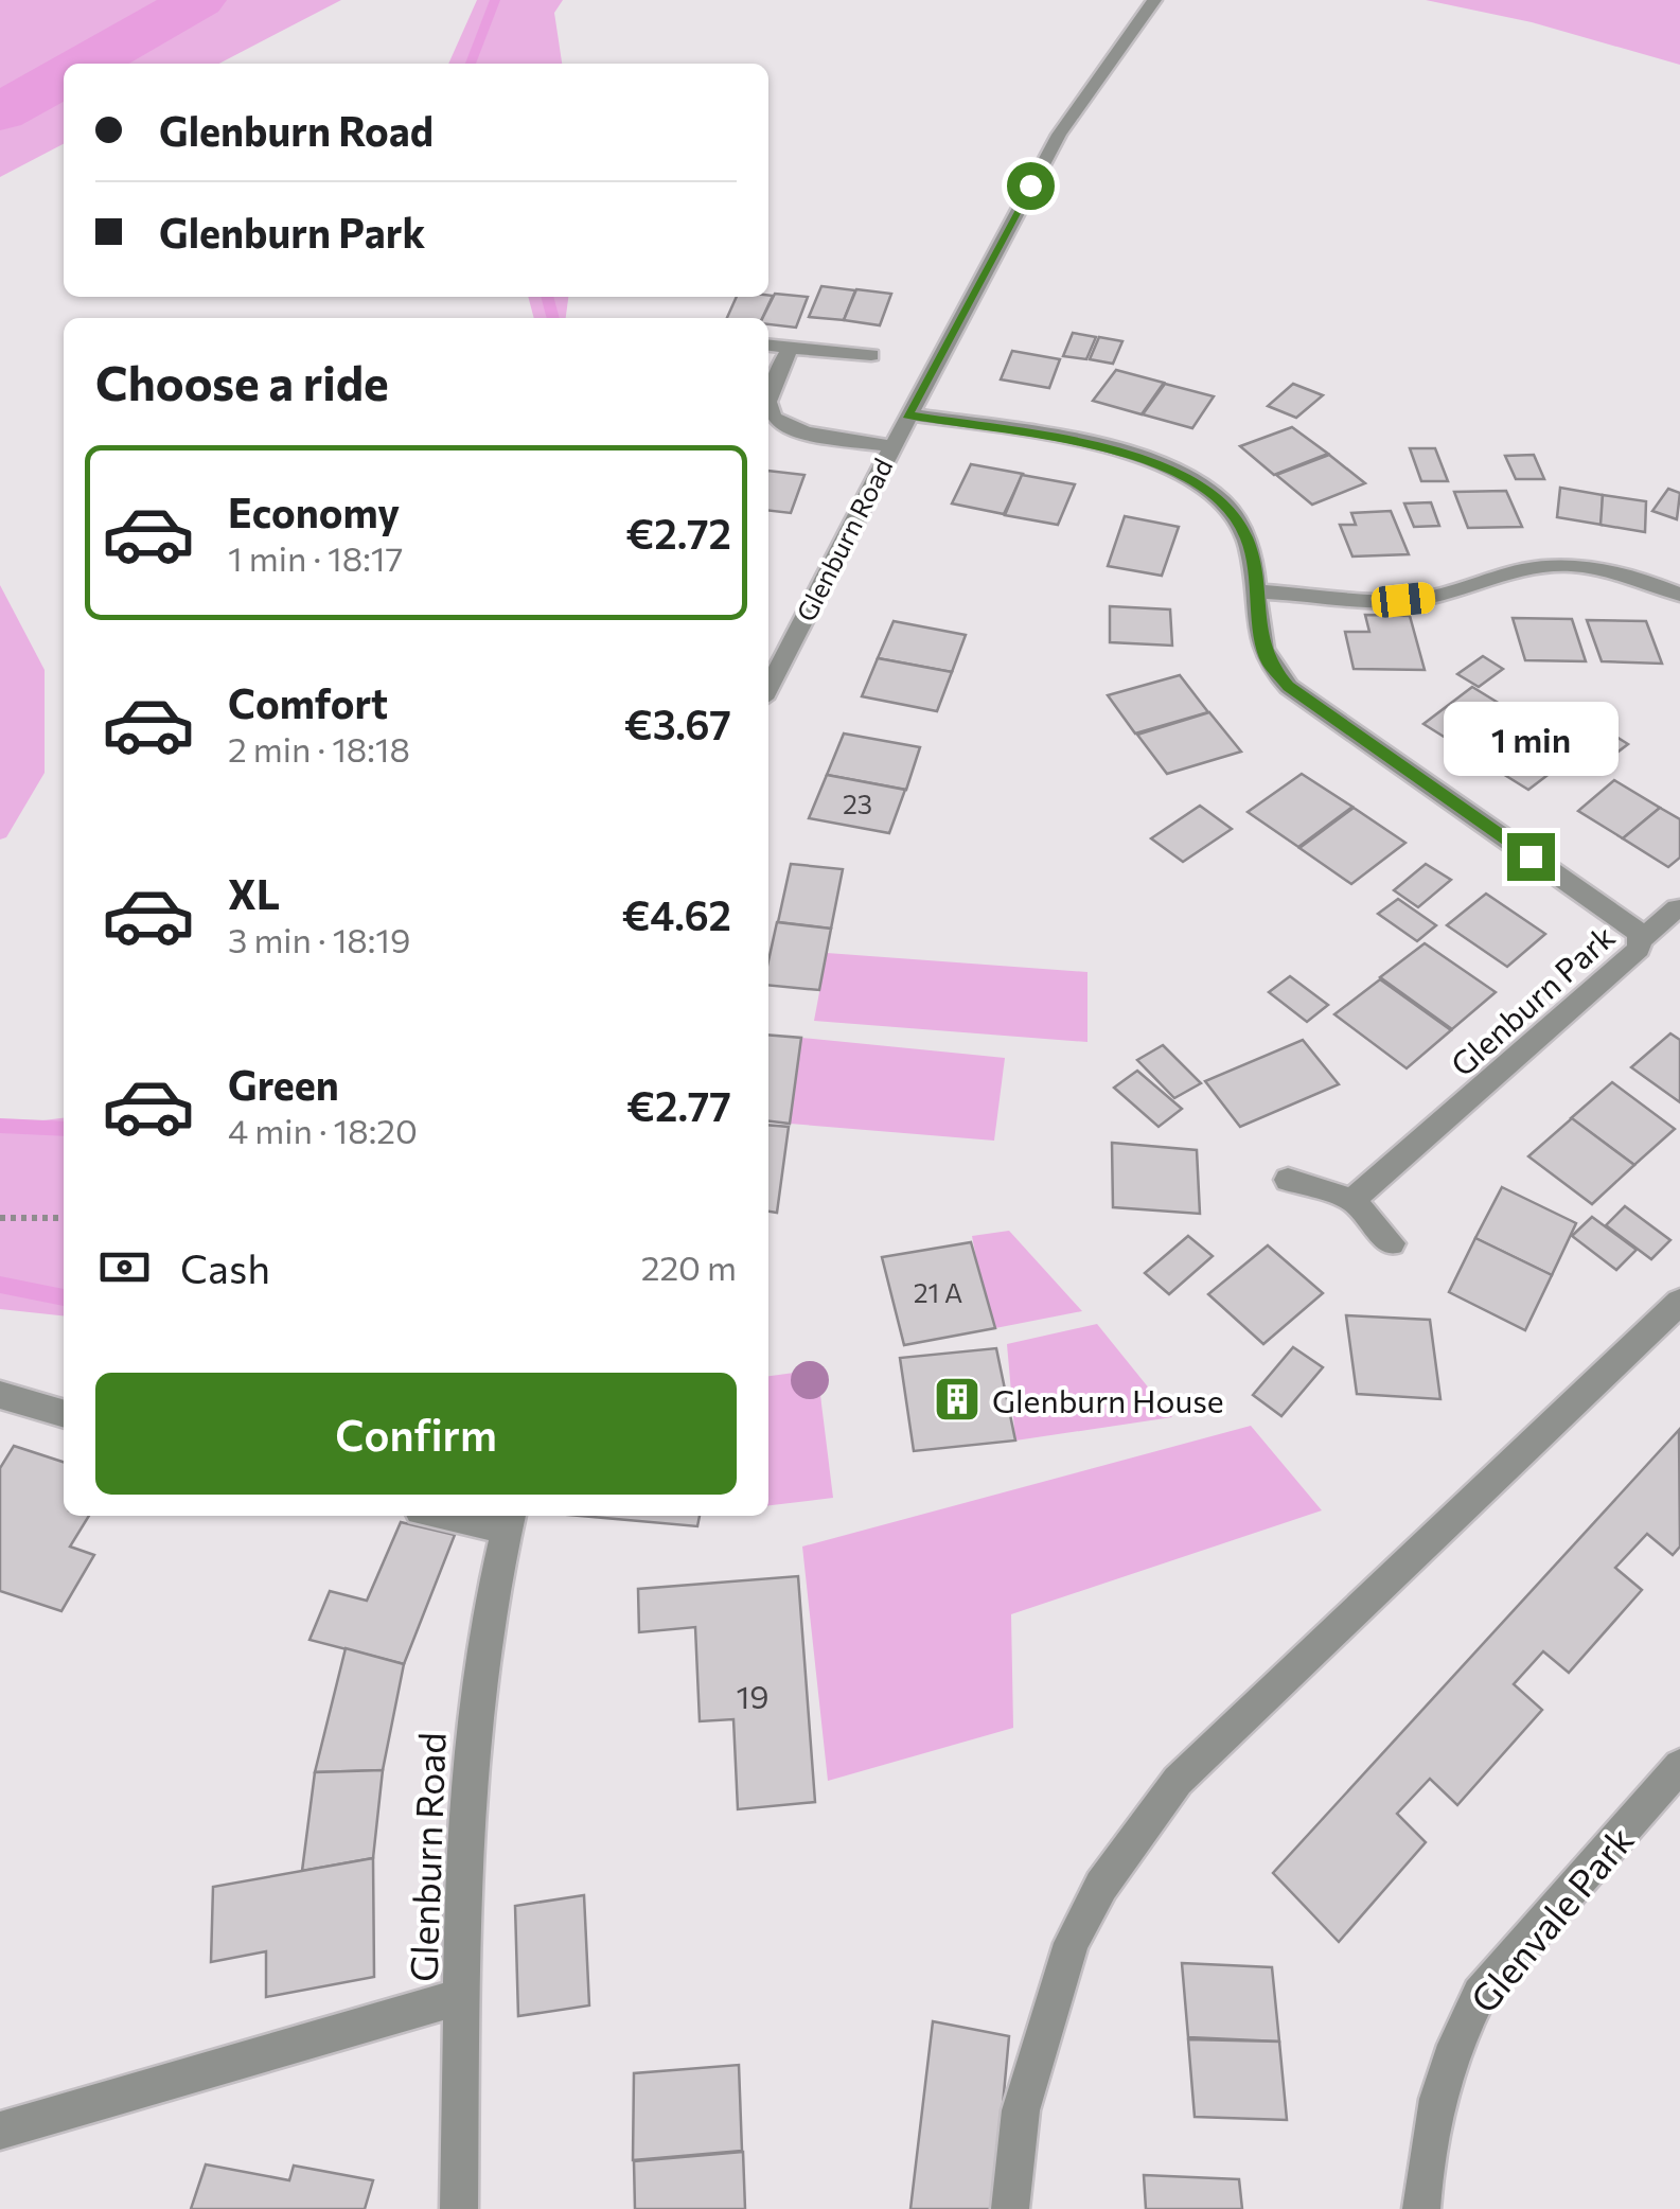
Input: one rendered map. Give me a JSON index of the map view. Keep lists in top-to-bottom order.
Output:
{
  "streets": {
    "street": ["Glenburn Road", "Glenburn Park", "Glenvale Park"]
  },
  "crossings": [
    ["Glenburn Road", "Glenburn Park"]
  ],
  "places": {
    "building": ["Glenburn House"]
  },
  "house_numbers": ["23", "21 A", "19"],
  "page": {
    "banner": ["Glenburn Road", "Glenburn Park"],
    "heading": "Choose a ride",
    "list": [
      {
        "name": "Economy",
        "note": "1 min · 18:17",
        "value": "€2.72"
      },
      {
        "name": "Comfort",
        "note": "2 min · 18:18",
        "value": "€3.67"
      },
      {
        "name": "XL",
        "note": "3 min · 18:19",
        "value": "€4.62"
      },
      {
        "name": "Green",
        "note": "4 min · 18:20",
        "value": "€2.77"
      }
    ],
    "bubble": "1 min",
    "pay": ["Cash", "220 m"],
    "buttons": "Confirm"
  }
}
